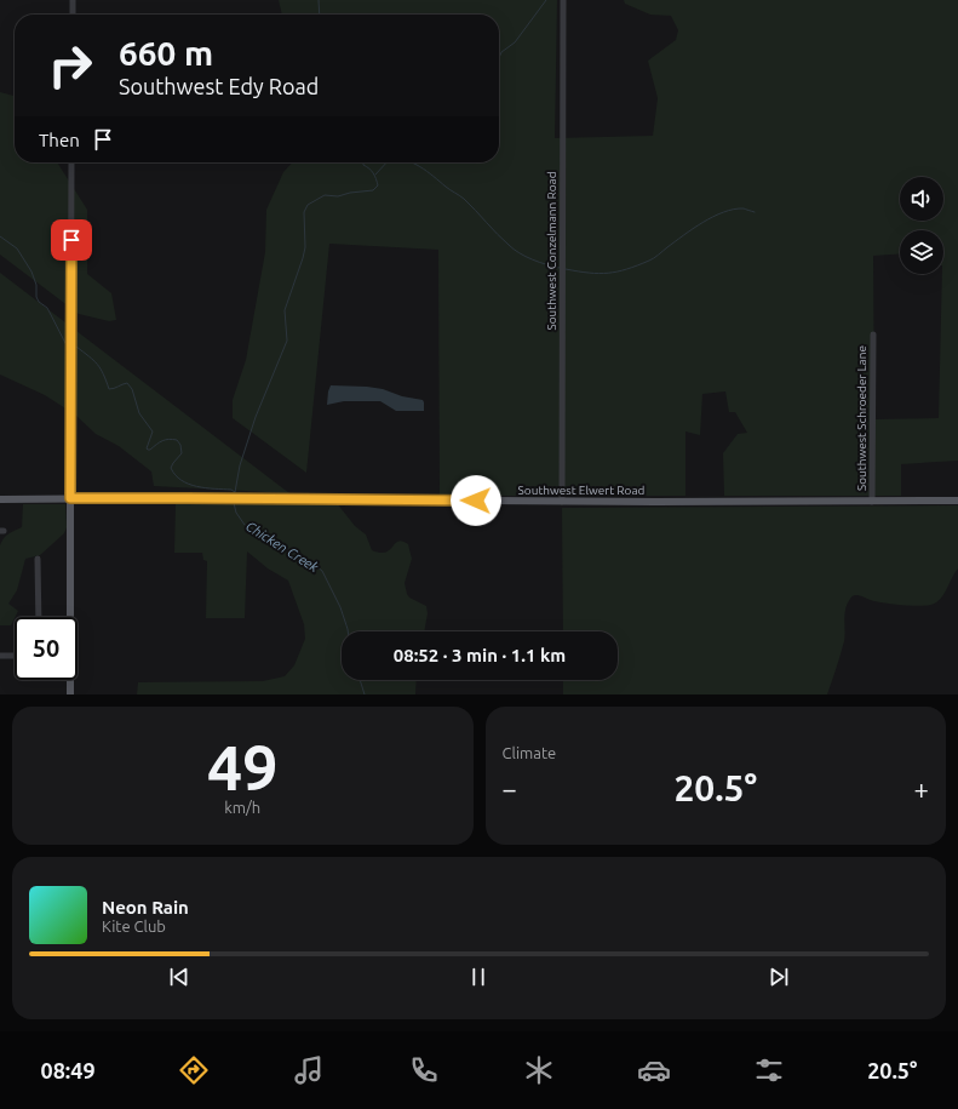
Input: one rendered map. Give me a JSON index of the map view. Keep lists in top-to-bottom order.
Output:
{
  "streets": {
    "main road": ["Southwest Elwert Road"],
    "street": ["Southwest Conzelmann Road", "Southwest Schroeder Lane"]
  },
  "crossings": [
    ["Southwest Conzelmann Road", "Southwest Elwert Road"],
    ["Southwest Schroeder Lane", "Southwest Elwert Road"]
  ],
  "water": ["Chicken Creek"],
  "page": {
    "turn": ["660 m", "Southwest Edy Road"],
    "then": "Then",
    "limit": "50",
    "trip": "08:52 · 3 min · 1.1 km",
    "tile": [
      ["49", "km/h"],
      "Climate"
    ],
    "heat": ["−", "20.5°", "+"],
    "song": ["Neon Rain", "Kite Club"],
    "tabs": ["08:49", "20.5°"]
  }
}
